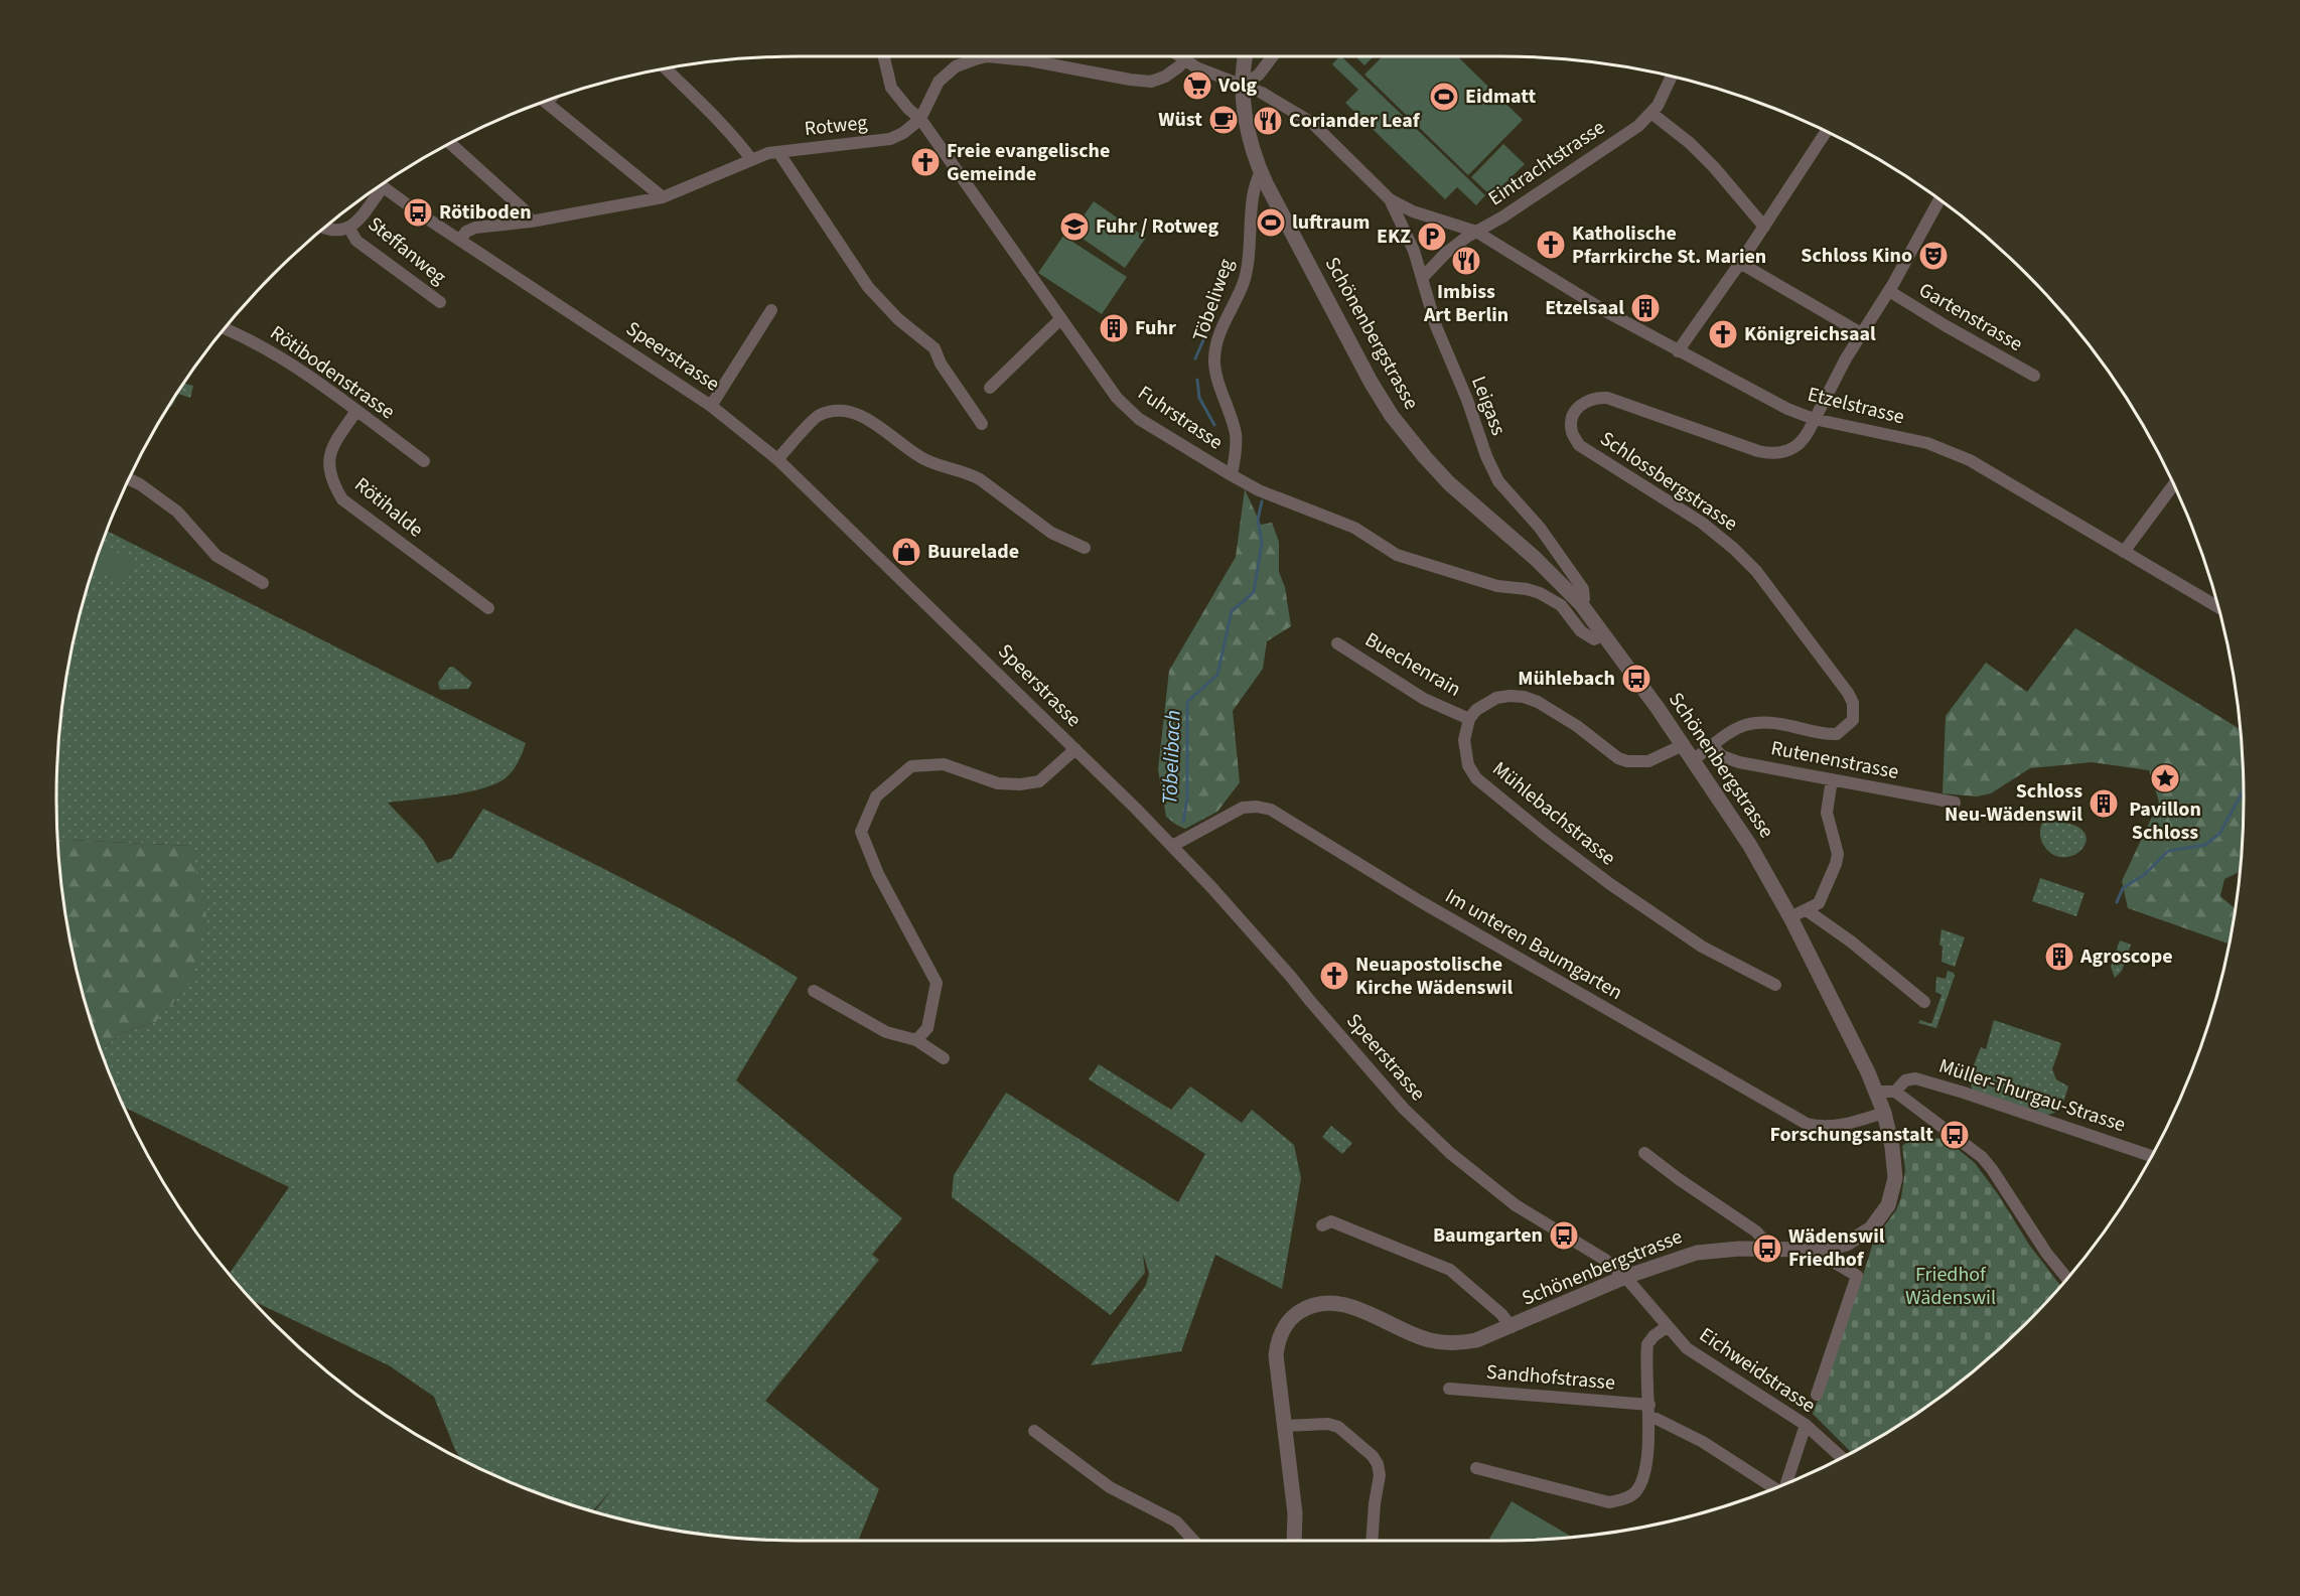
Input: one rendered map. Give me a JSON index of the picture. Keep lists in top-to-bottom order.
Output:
{
  "streets": {
    "street": [
      "Rotweg",
      "Eintrachtstrasse",
      "Steffanweg",
      "Töbeliweg",
      "Gartenstrasse",
      "Schönenbergstrasse",
      "Speerstrasse",
      "Rötibodenstrasse",
      "Leigass",
      "Etzelstrasse",
      "Fuhrstrasse",
      "Schlossbergstrasse",
      "Rötihalde",
      "Buechenrain",
      "Rutenenstrasse",
      "Mühlebachstrasse",
      "Im unteren Baumgarten",
      "Müller-Thurgau-Strasse",
      "Eichweidstrasse",
      "Sandhofstrasse"
    ]
  },
  "crossings": [
    ["Rotweg", "Speerstrasse"],
    ["Rotweg", "Fuhrstrasse"],
    ["Eintrachtstrasse", "Leigass"],
    ["Eintrachtstrasse", "Etzelstrasse"],
    ["Töbeliweg", "Schönenbergstrasse"],
    ["Töbeliweg", "Fuhrstrasse"],
    ["Gartenstrasse", "Schlossbergstrasse"],
    ["Schönenbergstrasse", "Speerstrasse"],
    ["Schönenbergstrasse", "Leigass"],
    ["Schönenbergstrasse", "Fuhrstrasse"],
    ["Schönenbergstrasse", "Schlossbergstrasse"],
    ["Schönenbergstrasse", "Im unteren Baumgarten"],
    ["Schönenbergstrasse", "Eichweidstrasse"],
    ["Speerstrasse", "Im unteren Baumgarten"],
    ["Speerstrasse", "Eichweidstrasse"],
    ["Rötibodenstrasse", "Rötihalde"],
    ["Leigass", "Etzelstrasse"],
    ["Etzelstrasse", "Schlossbergstrasse"],
    ["Schlossbergstrasse", "Rutenenstrasse"],
    ["Buechenrain", "Mühlebachstrasse"]
  ],
  "water": ["Töbelibach"],
  "parks": ["Friedhof Wädenswil"],
  "places": {
    "supermarket": ["Volg"],
    "sports": ["Eidmatt", "luftraum"],
    "cafe": ["Wüst"],
    "restaurant": ["Coriander Leaf", "Imbiss Art Berlin"],
    "church": [
      "Freie evangelische Gemeinde",
      "Katholische Pfarrkirche St. Marien",
      "Königreichsaal",
      "Neuapostolische Kirche Wädenswil"
    ],
    "bus stop": [
      "Rötiboden",
      "Mühlebach",
      "Forschungsanstalt",
      "Baumgarten",
      "Wädenswil Friedhof"
    ],
    "school or university": ["Fuhr / Rotweg"],
    "parking": ["EKZ"],
    "theatre": ["Schloss Kino"],
    "building": [
      "Etzelsaal",
      "Fuhr",
      "Schloss Neu-Wädenswil",
      "Agroscope"
    ],
    "shop": ["Buurelade"],
    "place": ["Pavillon Schloss"]
  }
}
